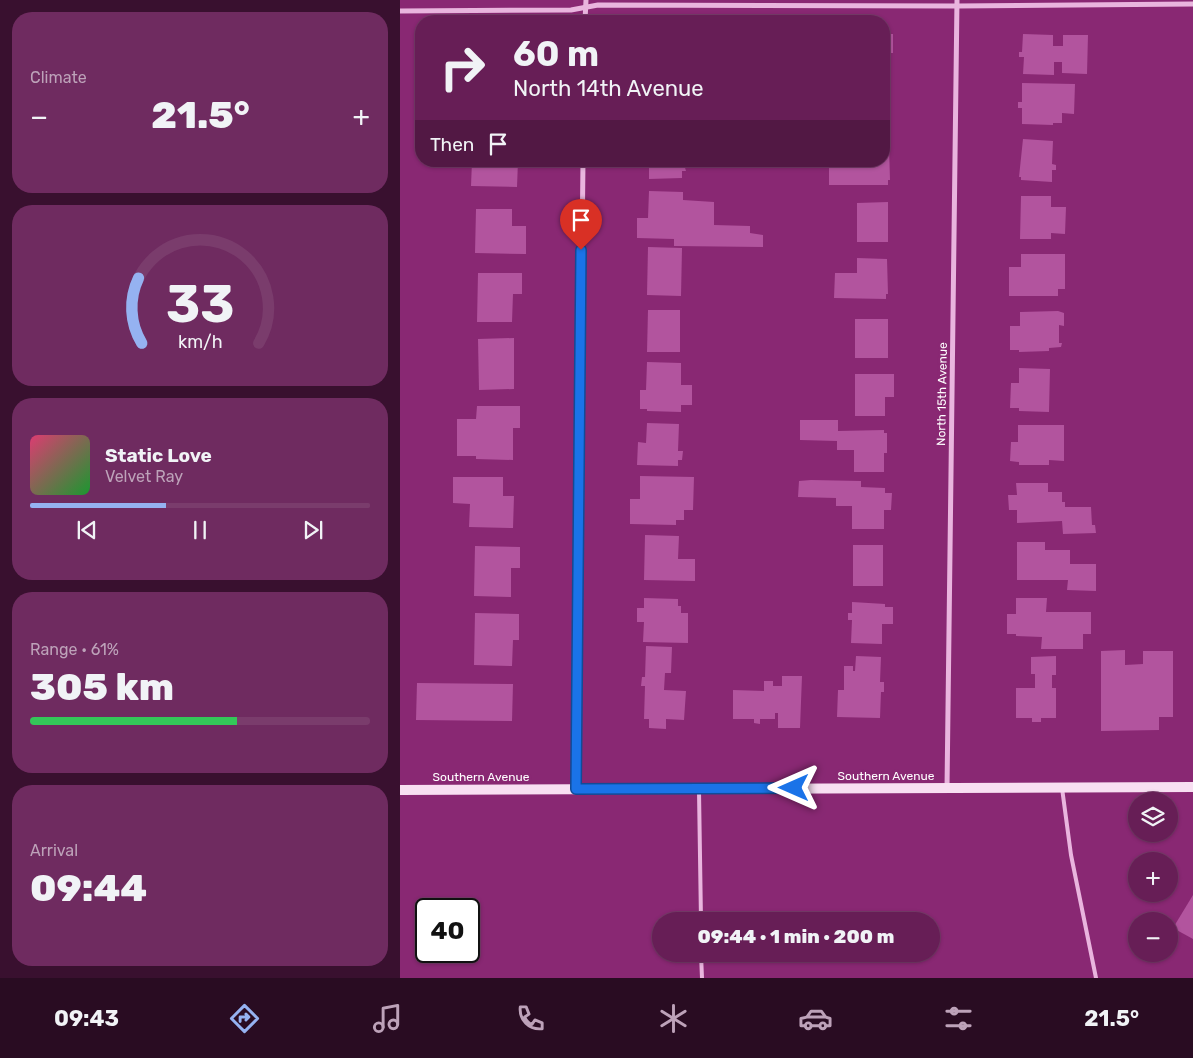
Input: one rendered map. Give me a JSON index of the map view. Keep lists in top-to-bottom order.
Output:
{
  "streets": {
    "street": ["North 15th Avenue", "Southern Avenue"]
  },
  "crossings": [
    ["North 15th Avenue", "Southern Avenue"]
  ],
  "page": {
    "tile": [
      "Climate",
      ["Range · 61%", "305 km"],
      ["Arrival", "09:44"]
    ],
    "turn": ["60 m", "North 14th Avenue"],
    "heat": ["−", "21.5°", "+"],
    "then": "Then",
    "song": ["Static Love", "Velvet Ray"],
    "map_buttons": ["+", "−"],
    "limit": "40",
    "trip": "09:44 · 1 min · 200 m",
    "tabs": ["09:43", "21.5°"],
    "gauge": ["33", "km/h"]
  }
}
